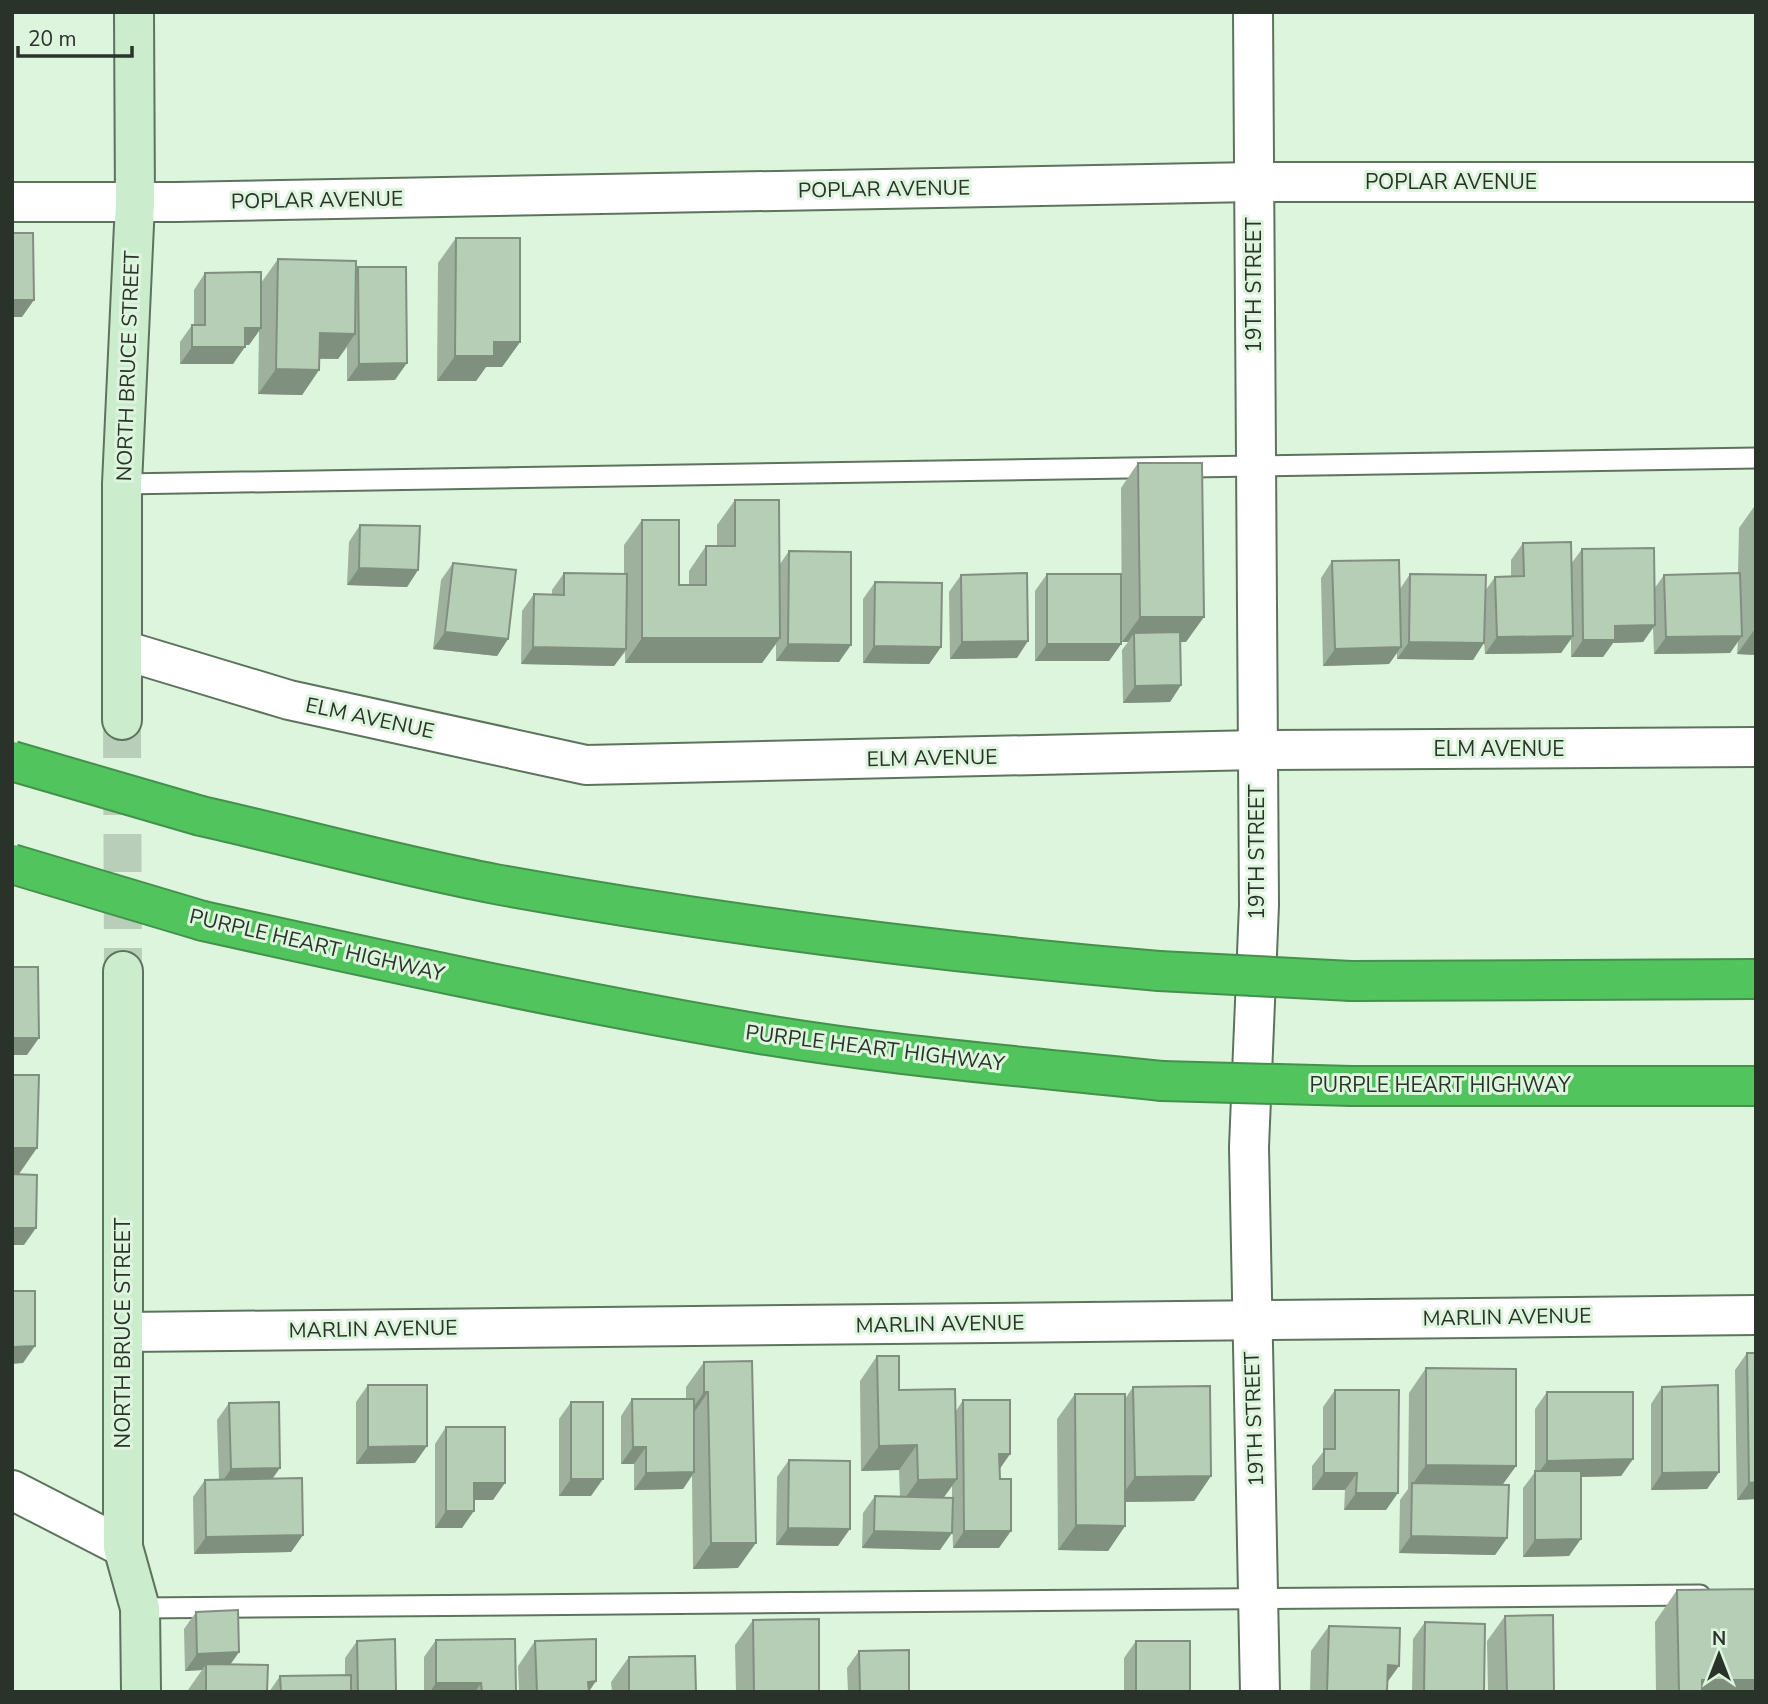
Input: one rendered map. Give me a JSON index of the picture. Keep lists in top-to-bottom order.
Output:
{
  "streets": {
    "highway": ["PURPLE HEART HIGHWAY"],
    "street": [
      "POPLAR AVENUE",
      "19TH STREET",
      "NORTH BRUCE STREET",
      "ELM AVENUE",
      "MARLIN AVENUE"
    ]
  },
  "crossings": [
    ["POPLAR AVENUE", "19TH STREET"],
    ["POPLAR AVENUE", "NORTH BRUCE STREET"],
    ["19TH STREET", "ELM AVENUE"],
    ["19TH STREET", "MARLIN AVENUE"],
    ["NORTH BRUCE STREET", "ELM AVENUE"],
    ["NORTH BRUCE STREET", "MARLIN AVENUE"]
  ],
  "scale_bar": "20 m",
  "north": "top"
}
